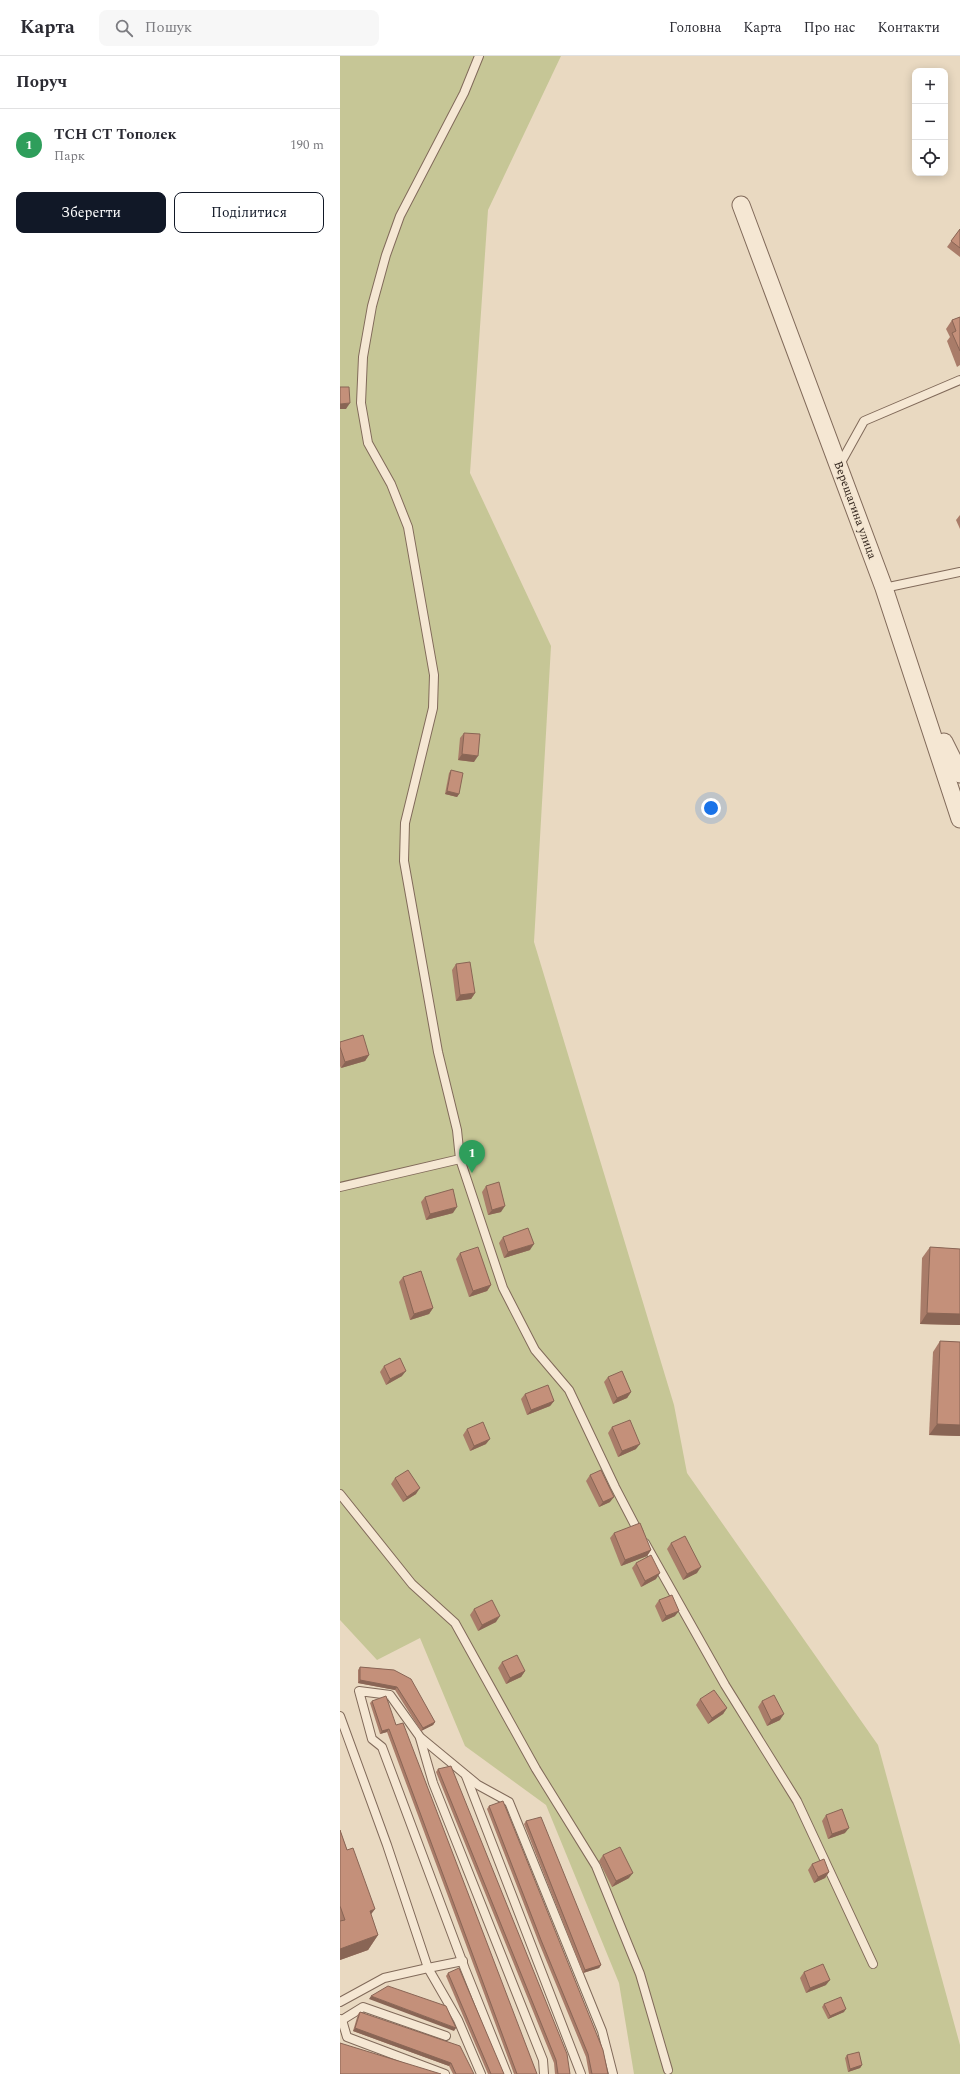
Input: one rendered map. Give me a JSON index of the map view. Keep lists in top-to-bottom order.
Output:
{
  "streets": {
    "street": ["Верещагина улица"]
  },
  "page": {
    "header": "Карта",
    "search": "Пошук",
    "nav": [
      "Головна",
      "Карта",
      "Про нас",
      "Контакти"
    ],
    "heading": "Поруч",
    "map_buttons": ["+", "−"],
    "list": [
      {
        "mark": "1",
        "name": "ТСН СТ Тополек",
        "note": "Парк",
        "value": "190 m"
      }
    ],
    "buttons": ["Зберегти", "Поділитися"],
    "pins": "1"
  }
}
